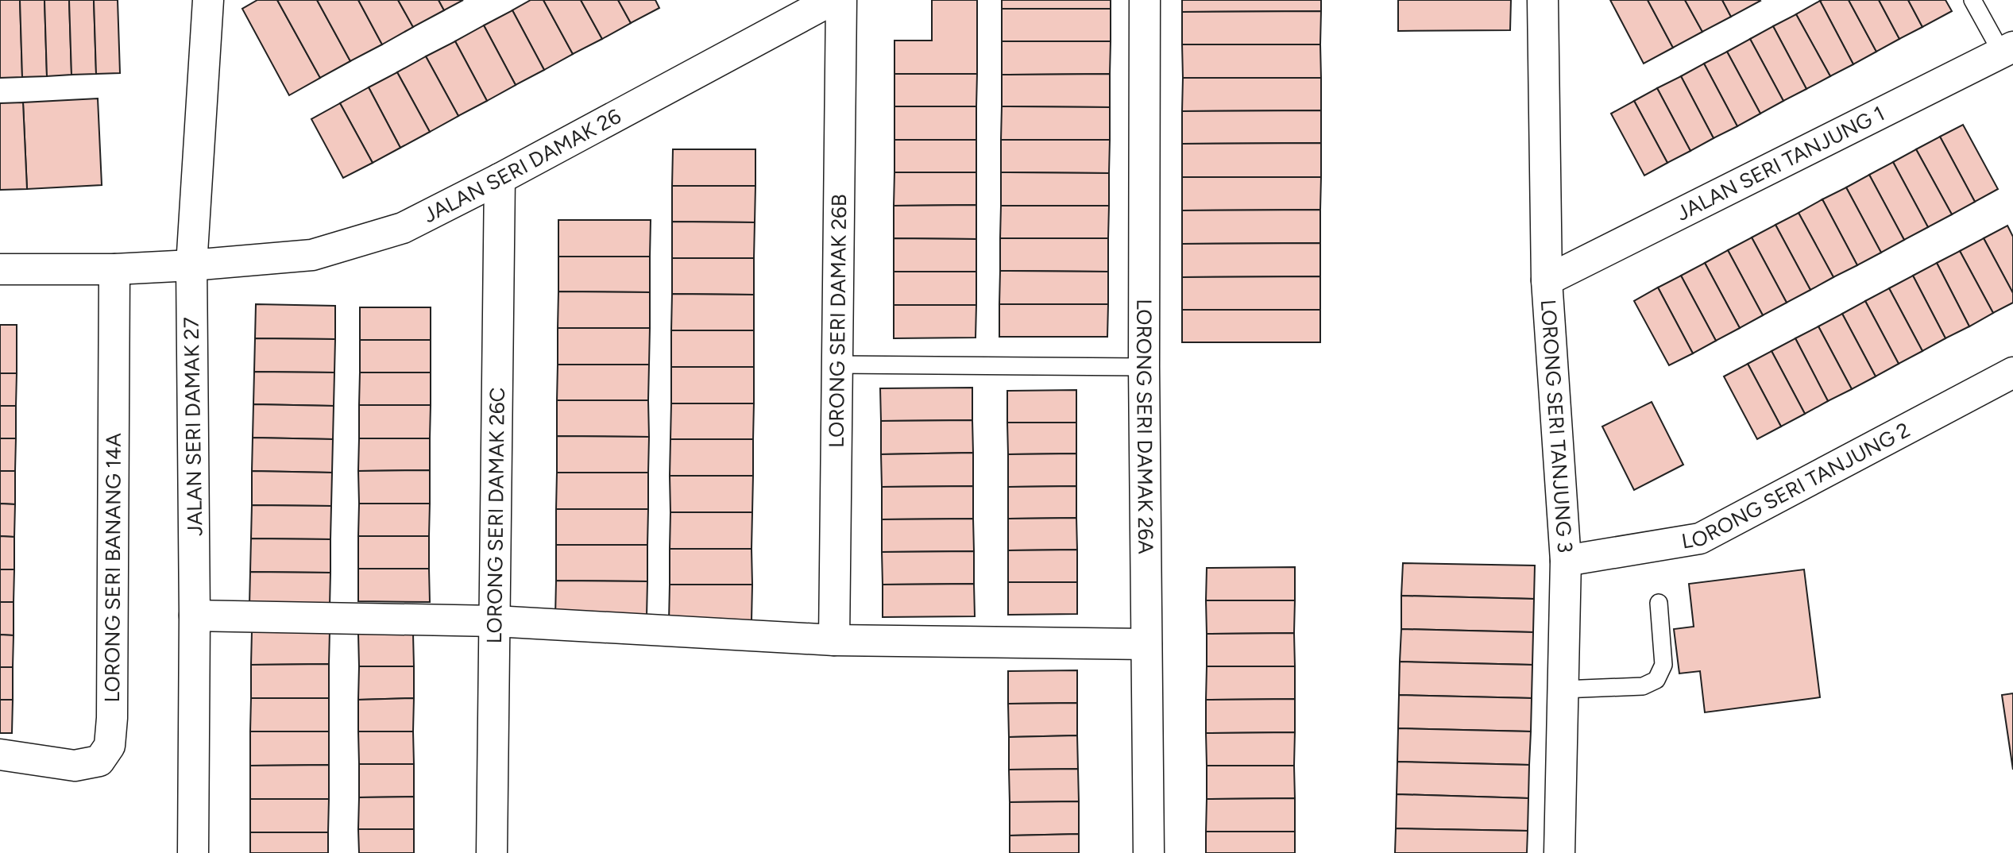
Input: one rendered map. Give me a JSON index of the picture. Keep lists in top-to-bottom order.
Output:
{
  "streets": {
    "street": [
      "JALAN SERI TANJUNG 1",
      "JALAN SERI DAMAK 26",
      "LORONG SERI DAMAK 26B",
      "JALAN SERI DAMAK 27",
      "LORONG SERI DAMAK 26A",
      "LORONG SERI TANJUNG 3",
      "LORONG SERI TANJUNG 2",
      "LORONG SERI DAMAK 26C",
      "LORONG SERI BANANG 14A"
    ]
  },
  "crossings": [
    ["JALAN SERI TANJUNG 1", "LORONG SERI TANJUNG 3"],
    ["JALAN SERI DAMAK 26", "JALAN SERI DAMAK 27"],
    ["JALAN SERI DAMAK 26", "LORONG SERI DAMAK 26C"],
    ["JALAN SERI DAMAK 26", "LORONG SERI BANANG 14A"],
    ["LORONG SERI TANJUNG 3", "LORONG SERI TANJUNG 2"]
  ]
}
